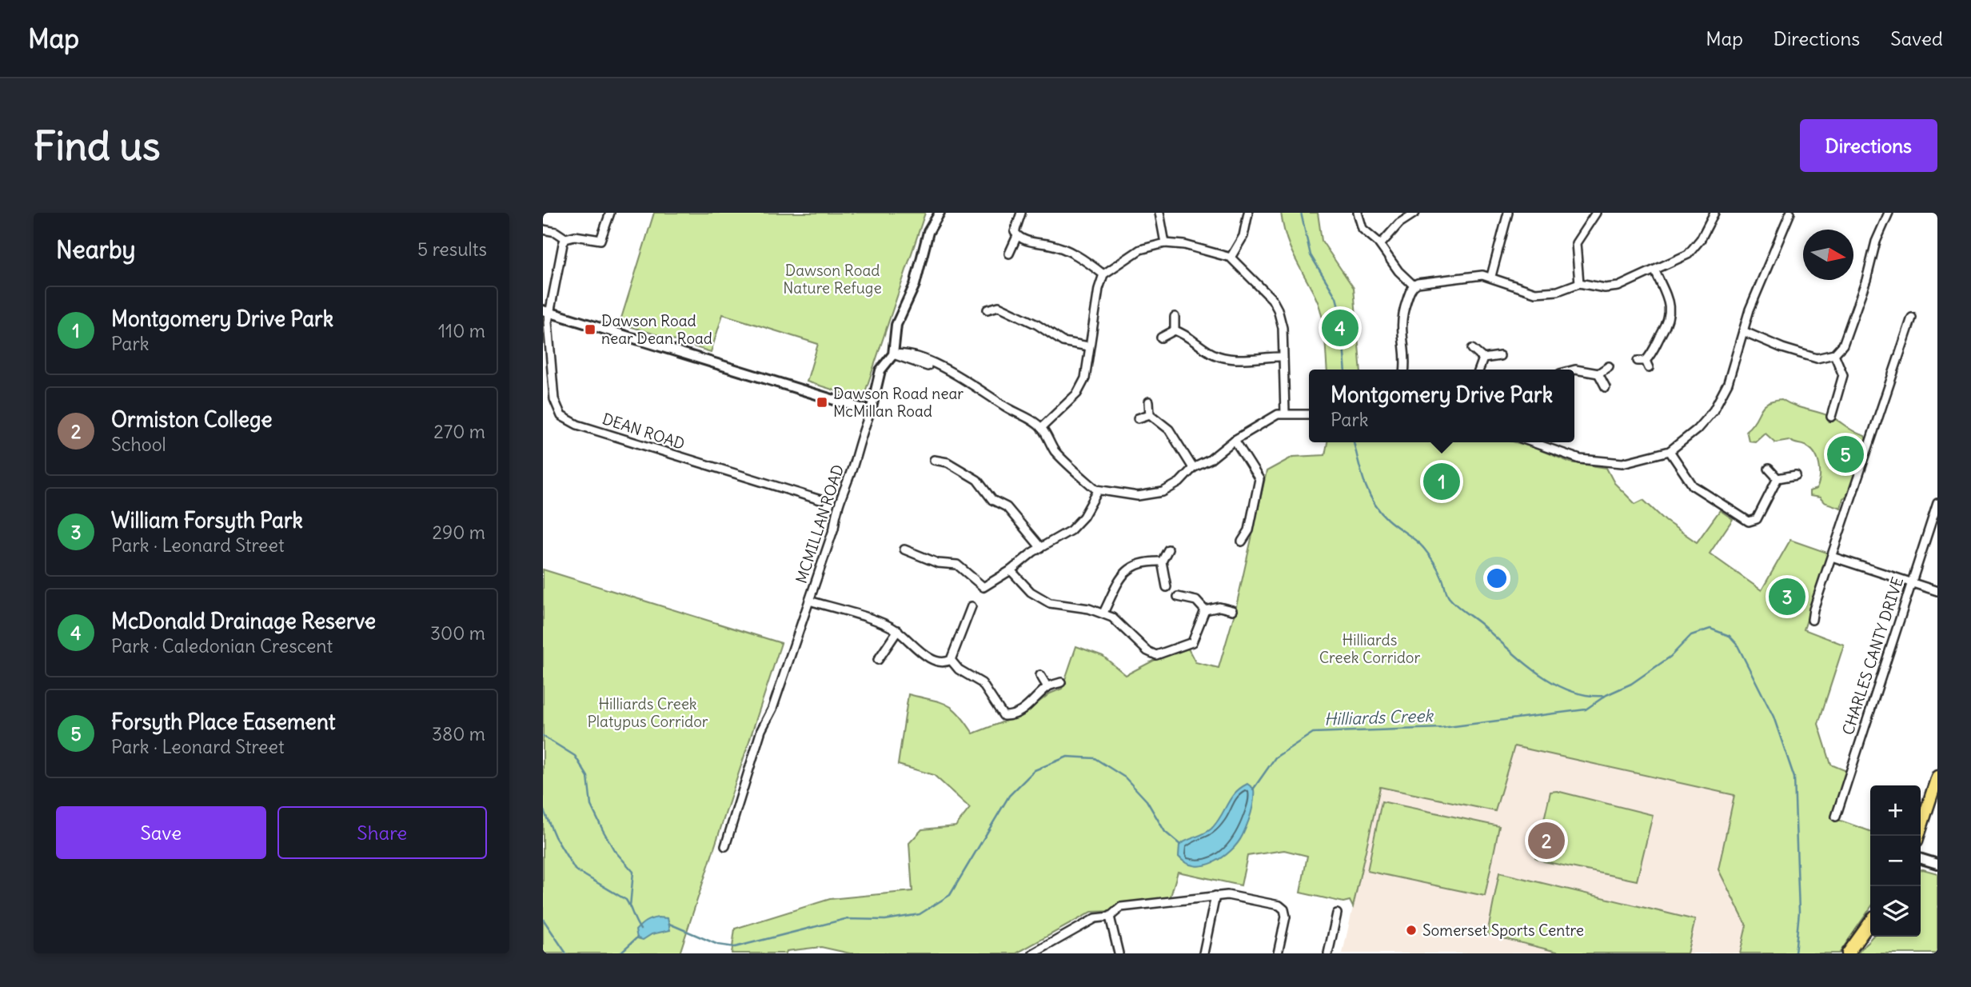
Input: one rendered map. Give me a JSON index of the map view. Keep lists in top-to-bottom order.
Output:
{
  "streets": {
    "street": ["DEAN ROAD", "MCMILLAN ROAD", "CHARLES CANTY DRIVE"]
  },
  "water": ["Hilliards Creek"],
  "parks": ["Dawson Road Nature Refuge", "Hilliards Creek Corridor", "Hilliards Creek Platypus Corridor"],
  "places": {
    "transit": ["Dawson Road near Dean Road", "Dawson Road near McMillan Road"],
    "other": ["Somerset Sports Centre"]
  },
  "north": "right",
  "page": {
    "header": "Map",
    "nav": ["Map", "Directions", "Saved"],
    "buttons": [
      "Directions",
      ["Save", "Share"]
    ],
    "title": "Find us",
    "heading": ["Nearby", "5 results"],
    "list": [
      {
        "mark": "1",
        "name": "Montgomery Drive Park",
        "note": "Park",
        "value": "110 m"
      },
      {
        "mark": "2",
        "name": "Ormiston College",
        "note": "School",
        "value": "270 m"
      },
      {
        "mark": "3",
        "name": "William Forsyth Park",
        "note": "Park · Leonard Street",
        "value": "290 m"
      },
      {
        "mark": "4",
        "name": "McDonald Drainage Reserve",
        "note": "Park · Caledonian Crescent",
        "value": "300 m"
      },
      {
        "mark": "5",
        "name": "Forsyth Place Easement",
        "note": "Park · Leonard Street",
        "value": "380 m"
      }
    ],
    "pins": [
      "4",
      "5",
      "1",
      "3",
      "2"
    ],
    "popup": ["Montgomery Drive Park", "Park"],
    "map_buttons": ["+", "−"]
  }
}
